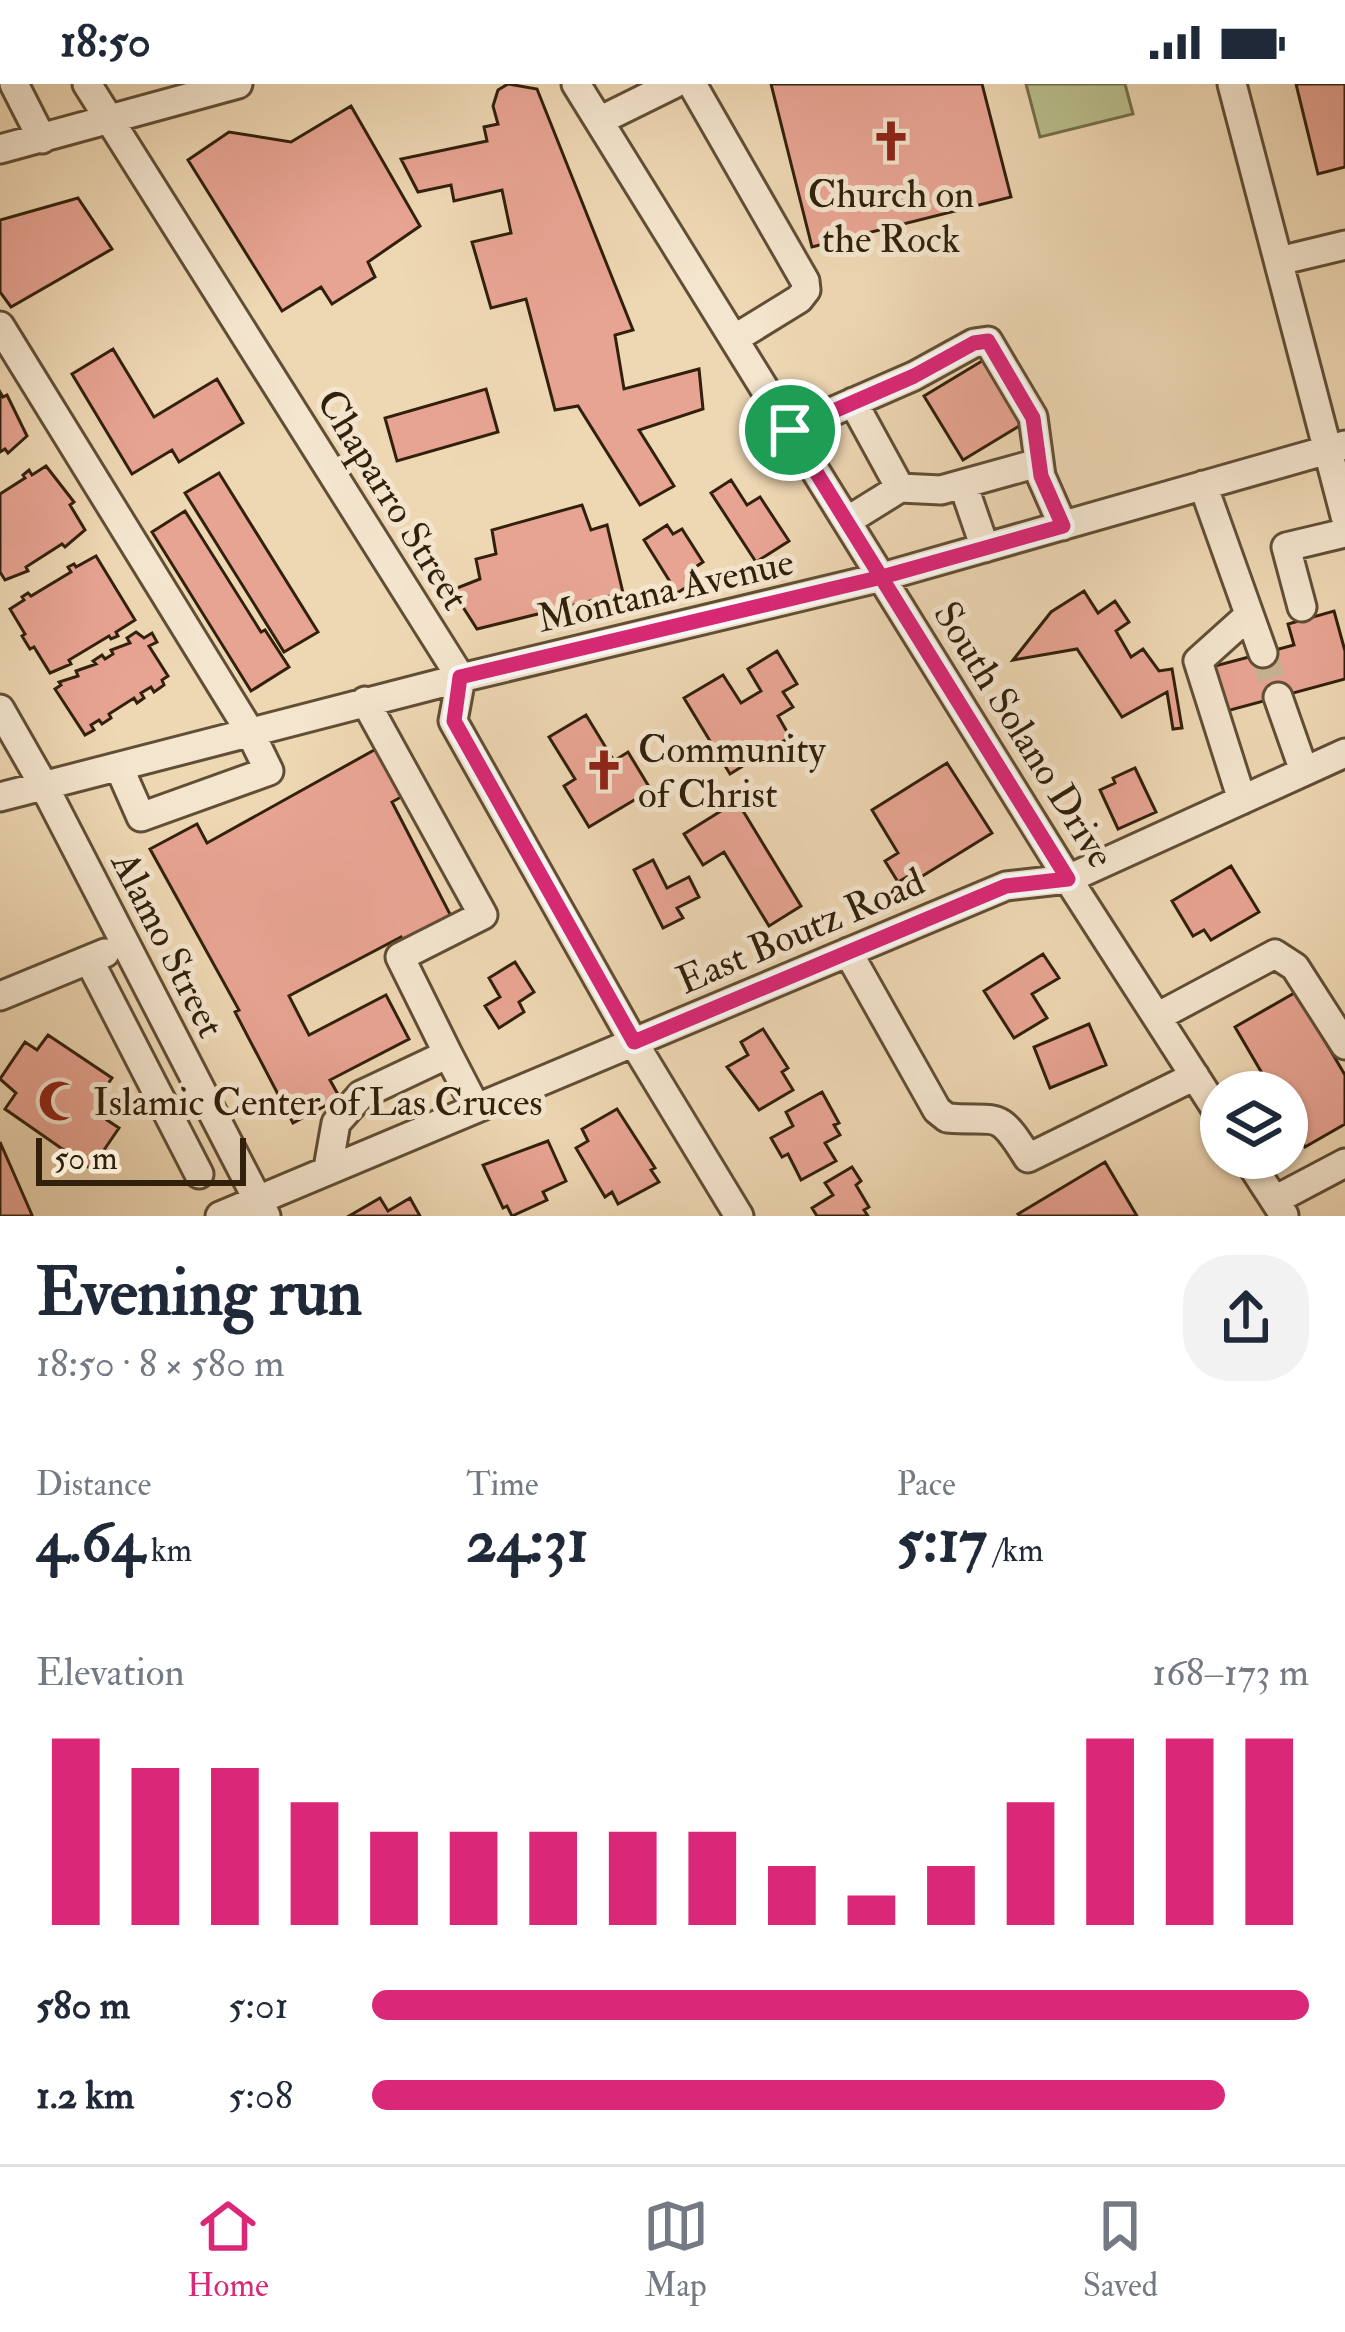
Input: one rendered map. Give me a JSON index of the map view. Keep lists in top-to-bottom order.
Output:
{
  "streets": {
    "street": [
      "Chaparro Street",
      "Montana Avenue",
      "South Solano Drive",
      "East Boutz Road",
      "Alamo Street"
    ]
  },
  "crossings": [
    ["Chaparro Street", "Montana Avenue"],
    ["Montana Avenue", "South Solano Drive"],
    ["Montana Avenue", "Alamo Street"],
    ["South Solano Drive", "East Boutz Road"],
    ["East Boutz Road", "Alamo Street"]
  ],
  "places": {
    "church": ["Church on the Rock", "Community of Christ"],
    "mosque": ["Islamic Center of Las Cruces"]
  },
  "scale_bar": "50 m",
  "page": {
    "status": "18:50",
    "scale": "50 m",
    "heading": ["Evening run", "18:50 · 8 × 580 m"],
    "stats": [
      ["Distance", "4.64 km"],
      ["Time", "24:31"],
      ["Pace", "5:17 /km"]
    ],
    "chart": ["Elevation", "168–173 m"],
    "list": [
      {
        "name": "580 m",
        "note": "5:01"
      },
      {
        "name": "1.2 km",
        "note": "5:08"
      }
    ],
    "tabs": ["Home", "Map", "Saved"]
  }
}
